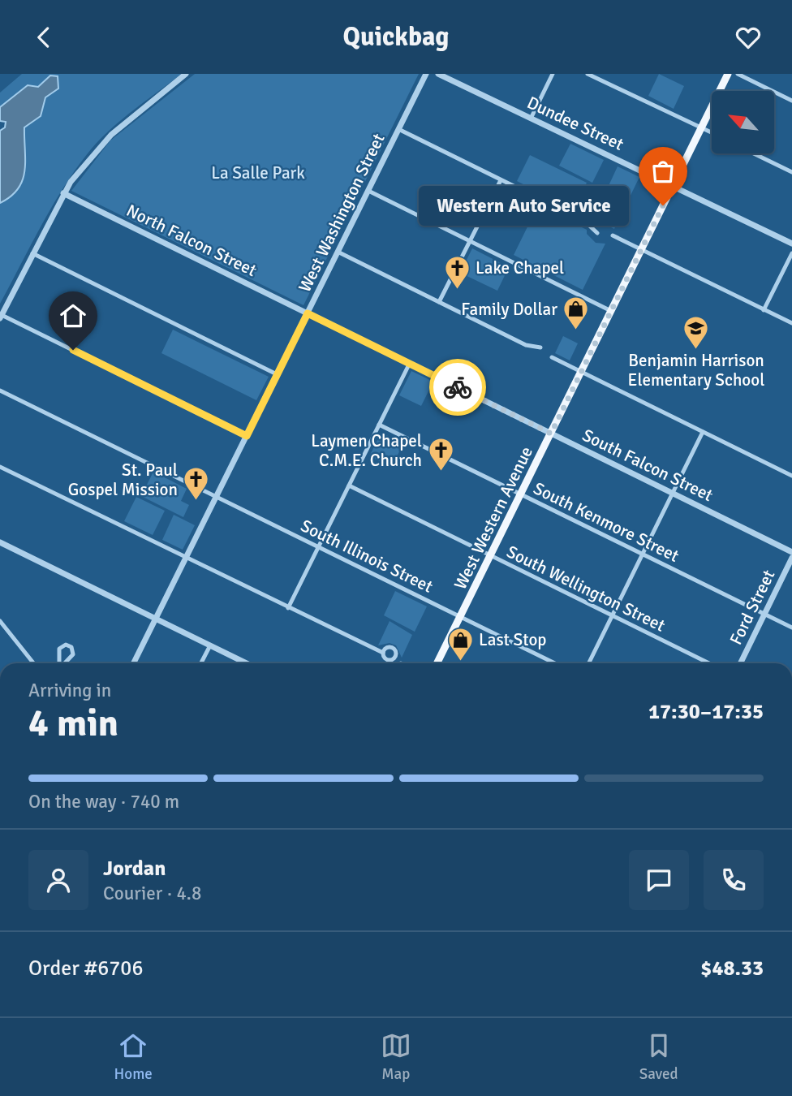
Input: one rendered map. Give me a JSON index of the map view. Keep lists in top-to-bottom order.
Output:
{
  "streets": {
    "main road": ["West Western Avenue"],
    "street": [
      "Dundee Street",
      "West Washington Street",
      "North Falcon Street",
      "South Falcon Street",
      "South Kenmore Street",
      "South Illinois Street",
      "South Wellington Street",
      "Ford Street"
    ]
  },
  "crossings": [
    ["Dundee Street", "West Western Avenue"],
    ["West Washington Street", "North Falcon Street"],
    ["West Washington Street", "South Falcon Street"],
    ["West Washington Street", "South Illinois Street"],
    ["North Falcon Street", "South Falcon Street"],
    ["South Falcon Street", "West Western Avenue"],
    ["West Western Avenue", "South Kenmore Street"],
    ["West Western Avenue", "South Illinois Street"],
    ["West Western Avenue", "South Wellington Street"],
    ["South Kenmore Street", "Ford Street"]
  ],
  "parks": ["La Salle Park"],
  "places": {
    "other": ["Western Auto Service"],
    "church": ["Lake Chapel", "Laymen Chapel C.M.E. Church", "St. Paul Gospel Mission"],
    "shop": ["Family Dollar", "Last Stop"],
    "school or university": ["Benjamin Harrison Elementary School"]
  },
  "north": "top left",
  "page": {
    "header": "Quickbag",
    "bubble": "Western Auto Service",
    "heading": ["4 min", "Arriving in", "17:30–17:35"],
    "panel": [
      "Jordan",
      "Courier · 4.8",
      "Order #6706",
      "$48.33"
    ],
    "bar": "On the way · 740 m",
    "tabs": ["Home", "Map", "Saved"]
  }
}
